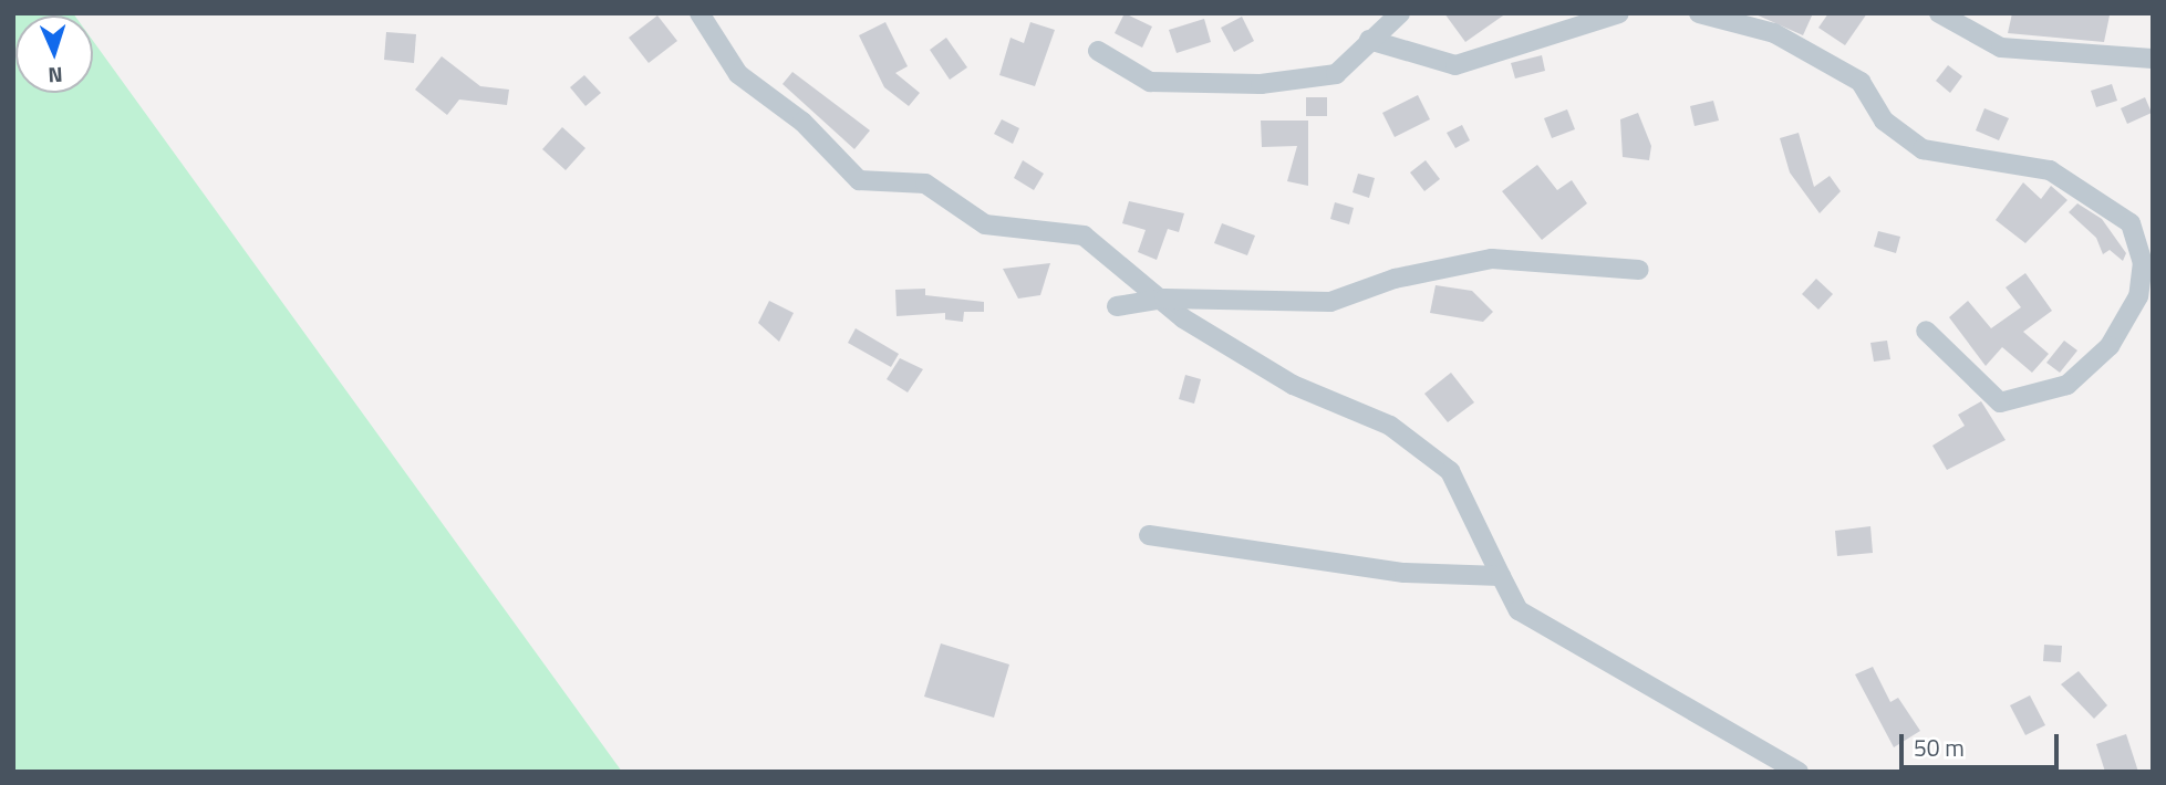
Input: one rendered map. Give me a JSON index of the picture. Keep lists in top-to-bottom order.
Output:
{
  "scale_bar": "50 m",
  "north": "bottom"
}
